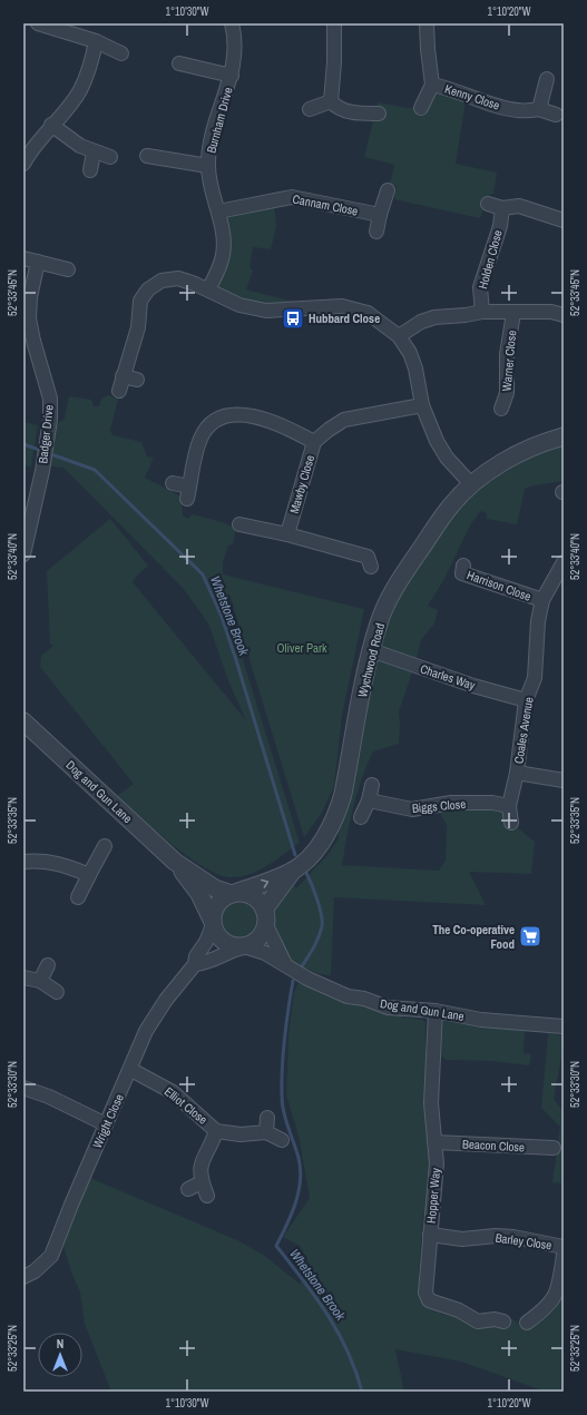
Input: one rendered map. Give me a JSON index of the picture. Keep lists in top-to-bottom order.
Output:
{
  "streets": {
    "street": [
      "Kenny Close",
      "Burnham Drive",
      "Cannam Close",
      "Holden Close",
      "Warner Close",
      "Badger Drive",
      "Mawby Close",
      "Harrison Close",
      "Wychwood Road",
      "Charles Way",
      "Coales Avenue",
      "Dog and Gun Lane",
      "Biggs Close",
      "Elliot Close",
      "Wright Close",
      "Beacon Close",
      "Hopper Way",
      "Barley Close"
    ]
  },
  "crossings": [
    ["Burnham Drive", "Cannam Close"],
    ["Harrison Close", "Coales Avenue"],
    ["Wychwood Road", "Charles Way"],
    ["Wychwood Road", "Dog and Gun Lane"],
    ["Wychwood Road", "Wright Close"],
    ["Charles Way", "Coales Avenue"],
    ["Coales Avenue", "Biggs Close"],
    ["Dog and Gun Lane", "Wright Close"],
    ["Dog and Gun Lane", "Hopper Way"],
    ["Elliot Close", "Wright Close"],
    ["Beacon Close", "Hopper Way"],
    ["Hopper Way", "Barley Close"]
  ],
  "water": ["Whetstone Brook"],
  "parks": ["Oliver Park"],
  "places": {
    "bus stop": ["Hubbard Close"],
    "supermarket": ["The Co-operative Food"]
  },
  "north": "top",
  "coordinates": [
    "1°10'30\"W",
    "1°10'20\"W",
    "52°33'45\"N",
    "52°33'40\"N",
    "52°33'35\"N",
    "52°33'30\"N",
    "52°33'25\"N"
  ]
}
